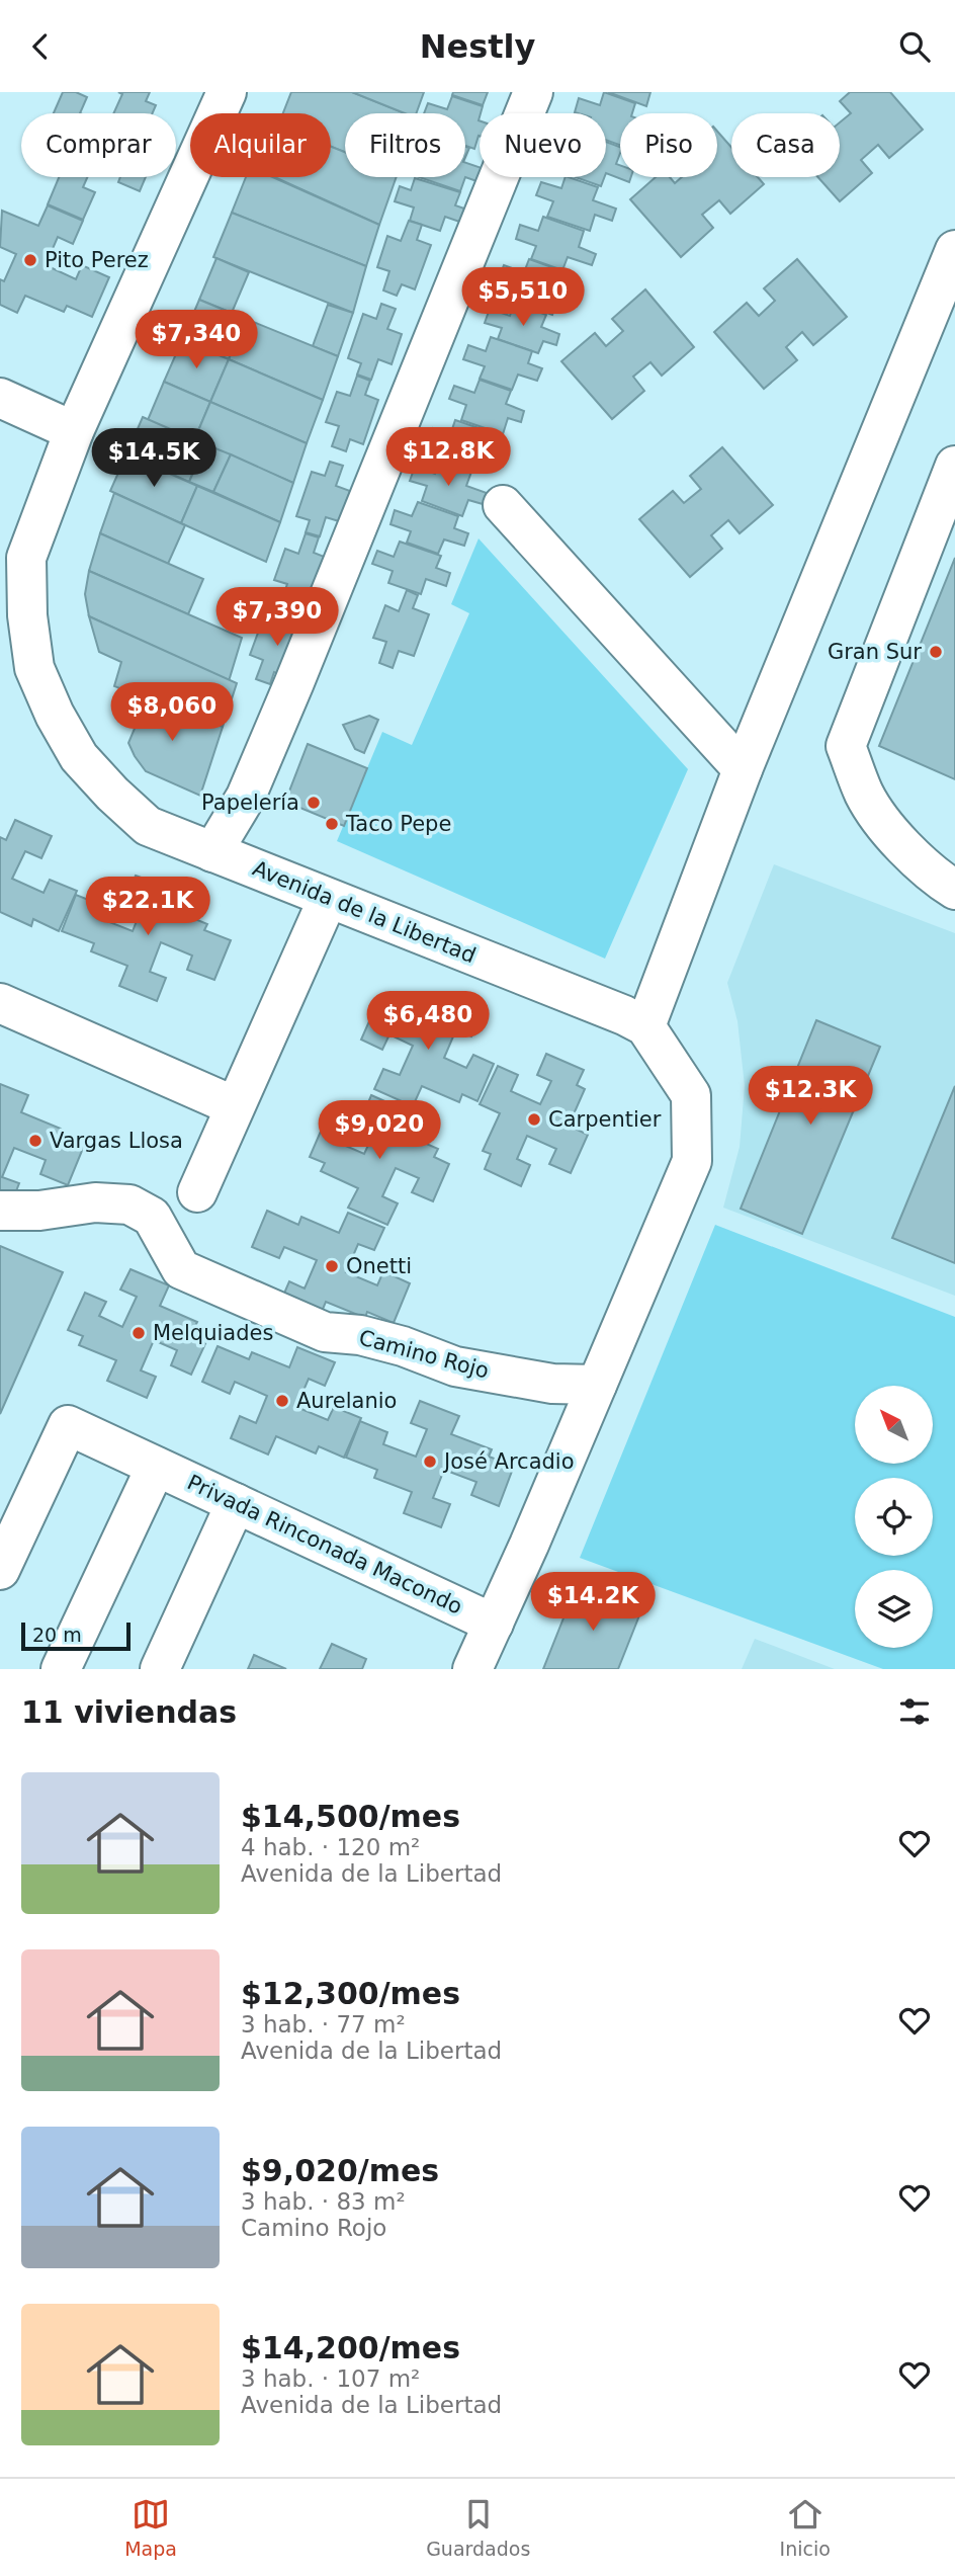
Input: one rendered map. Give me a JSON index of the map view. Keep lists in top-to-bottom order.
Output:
{
  "streets": {
    "street": ["Avenida de la Libertad", "Camino Rojo", "Privada Rinconada Macondo"]
  },
  "places": [
    "Pito Perez",
    "Gran Sur",
    "Papelería",
    "Taco Pepe",
    "Carpentier",
    "Vargas Llosa",
    "Onetti",
    "Melquiades",
    "Aurelanio",
    "José Arcadio"
  ],
  "scale_bar": "20 m",
  "north": "top left",
  "page": {
    "header": "Nestly",
    "chip": [
      "Comprar",
      "Alquilar",
      "Filtros",
      "Nuevo",
      "Piso",
      "Casa"
    ],
    "price": [
      "$5,510",
      "$7,340",
      "$12.8K",
      "$14.5K",
      "$7,390",
      "$8,060",
      "$22.1K",
      "$6,480",
      "$12.3K",
      "$9,020",
      "$14.2K"
    ],
    "scale": "20 m",
    "heading": "11 viviendas",
    "list": [
      {
        "name": "$14,500/mes",
        "note": "4 hab. · 120 m² · Avenida de la Libertad"
      },
      {
        "name": "$12,300/mes",
        "note": "3 hab. · 77 m² · Avenida de la Libertad"
      },
      {
        "name": "$9,020/mes",
        "note": "3 hab. · 83 m² · Camino Rojo"
      },
      {
        "name": "$14,200/mes",
        "note": "3 hab. · 107 m² · Avenida de la Libertad"
      }
    ],
    "tabs": ["Mapa", "Guardados", "Inicio"]
  }
}
